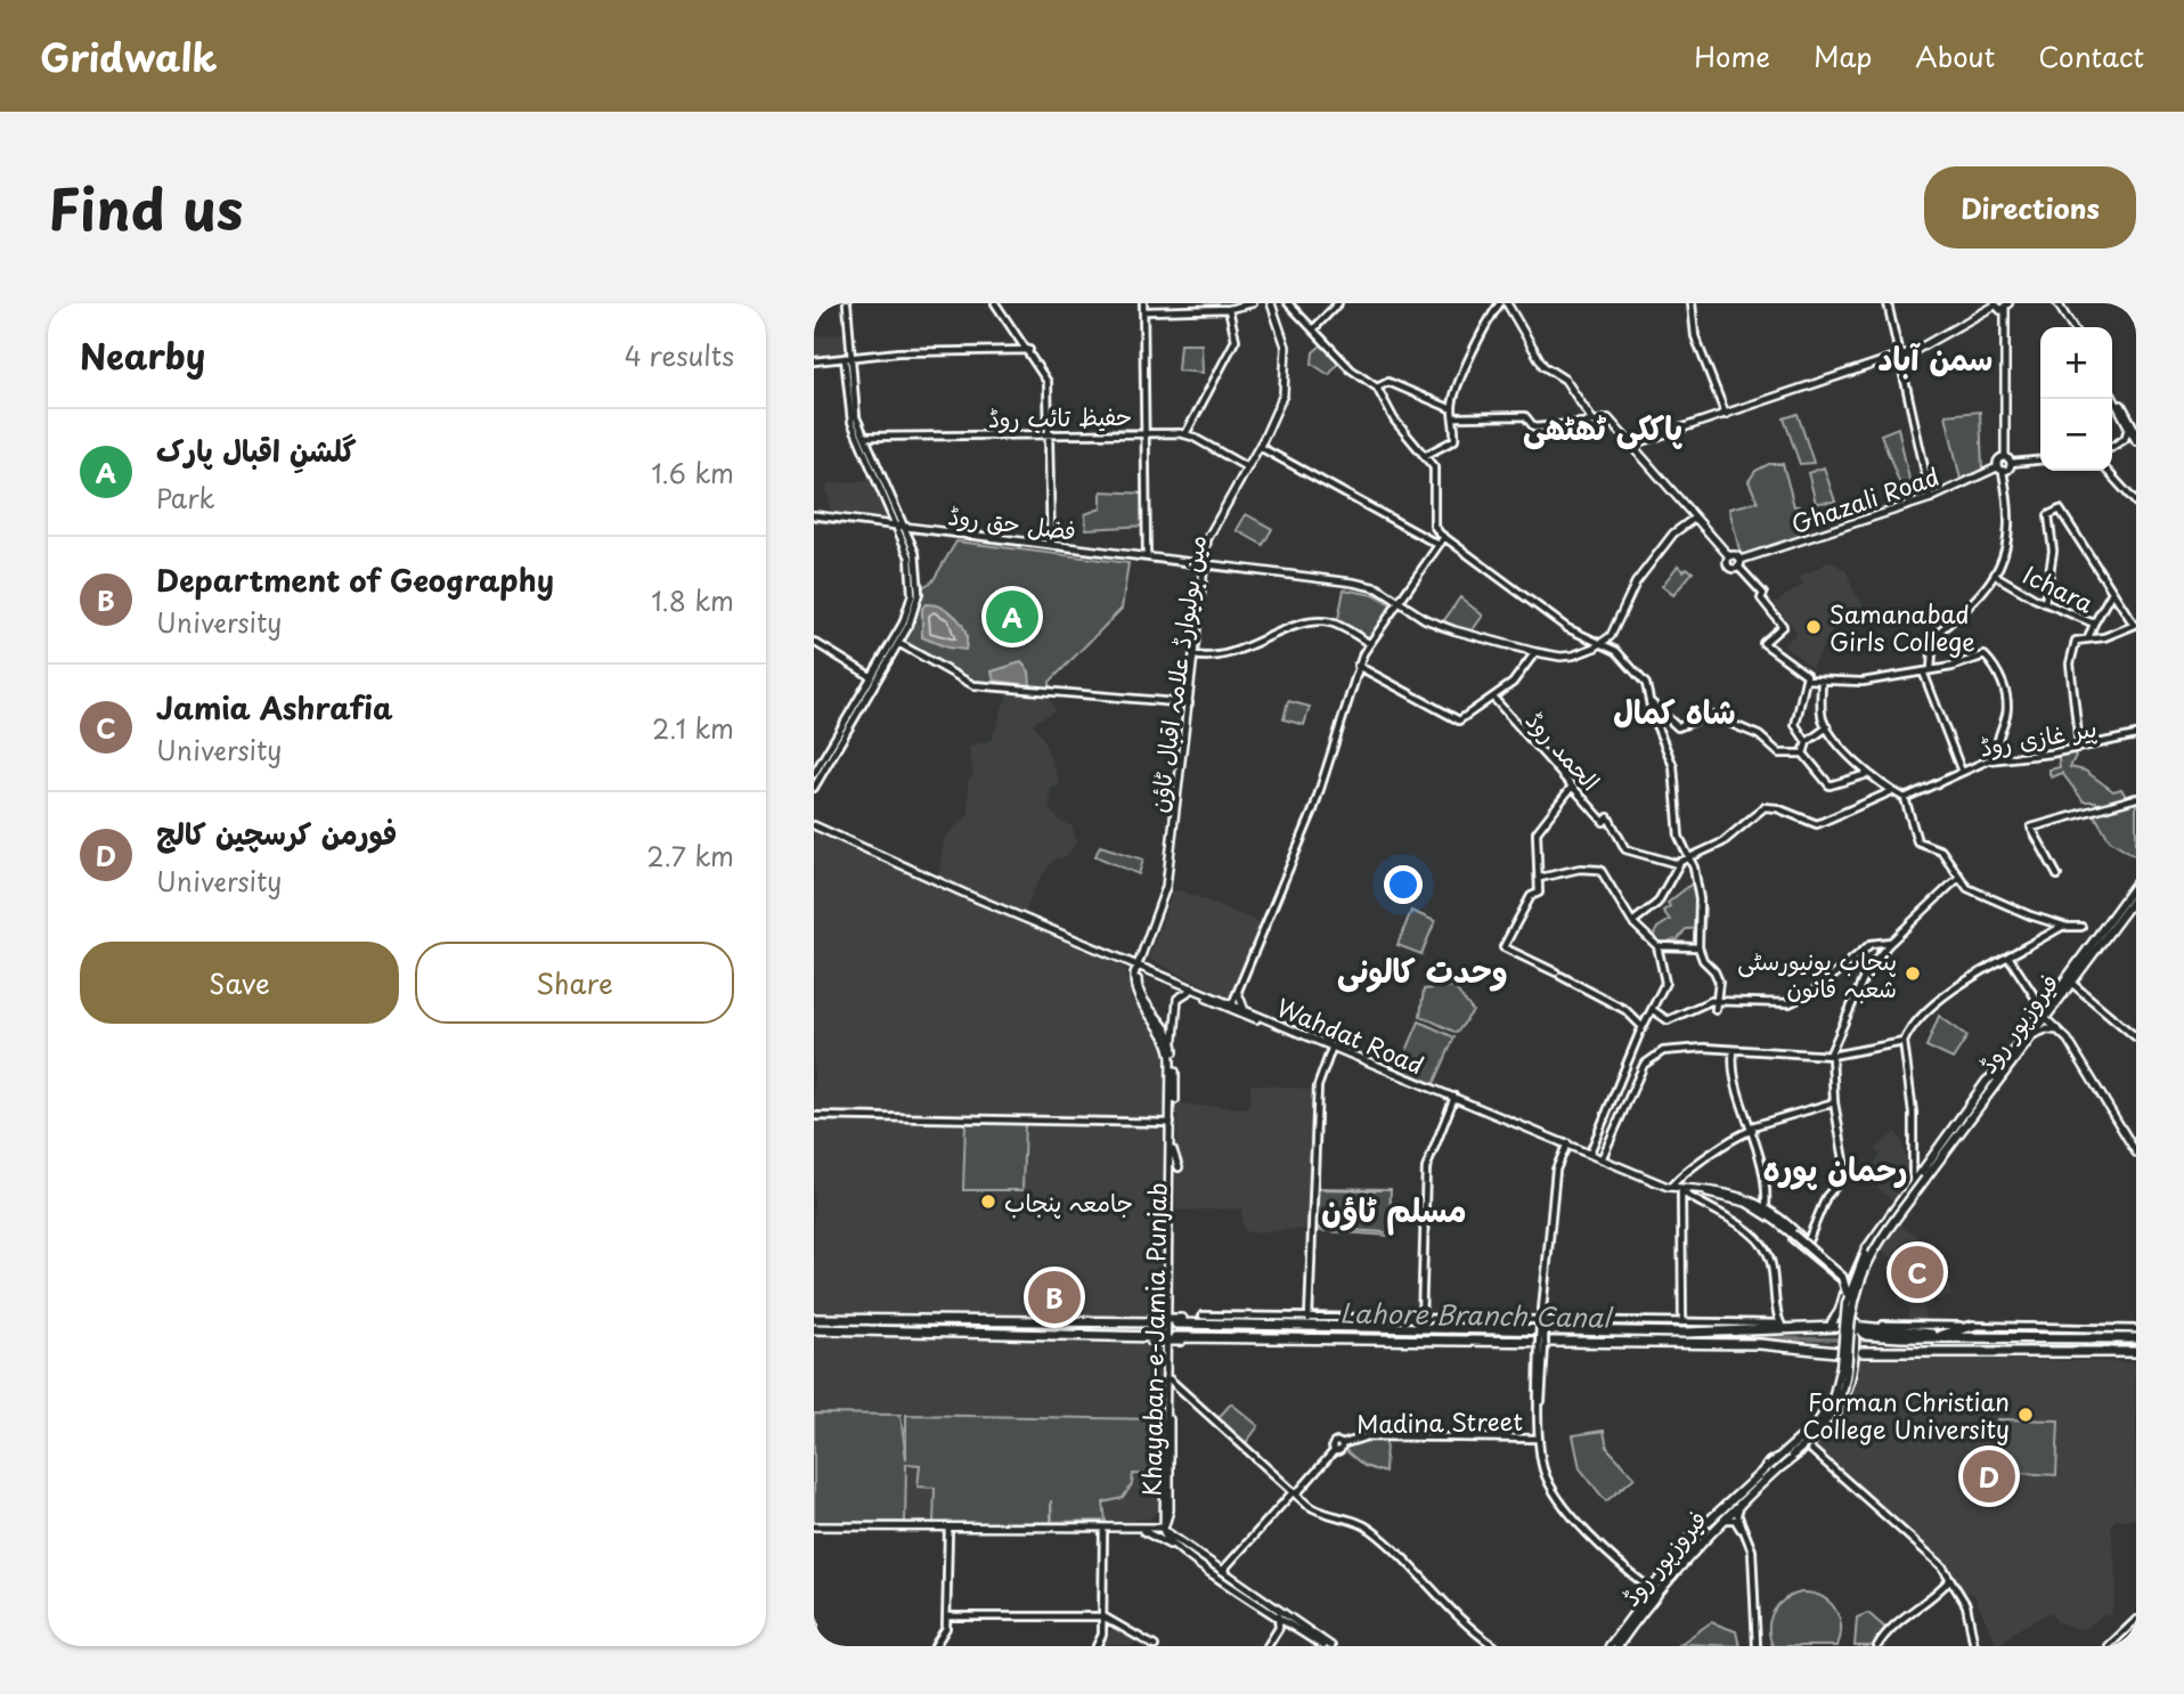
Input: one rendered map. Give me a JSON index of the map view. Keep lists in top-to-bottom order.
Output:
{
  "streets": {
    "main road": [
      "Ghazali Road",
      "فضل حق روڈ",
      "مین بولیوارڈ علامہ اقبال ٹاؤن",
      "فیروزپور روڈ",
      "Wahdat Road",
      "Khayaban-e-Jamia Punjab"
    ],
    "street": [
      "حفیظ تائب روڈ",
      "Ichara",
      "پیر غازی روڈ",
      "الحمد روڈ",
      "Madina Street"
    ]
  },
  "crossings": [
    ["حفیظ تائب روڈ", "مین بولیوارڈ علامہ اقبال ٹاؤن"],
    ["فضل حق روڈ", "مین بولیوارڈ علامہ اقبال ٹاؤن"],
    ["Ichara", "پیر غازی روڈ"],
    ["مین بولیوارڈ علامہ اقبال ٹاؤن", "Wahdat Road"],
    ["فیروزپور روڈ", "Wahdat Road"]
  ],
  "districts": [
    "سمن آباد",
    "پاککی ٹھٹھی",
    "شاہ کمال",
    "وحدت کالونی",
    "رحمان پورہ",
    "مسلم ٹاؤن"
  ],
  "water": ["Lahore Branch Canal"],
  "places": [
    "Samanabad Girls College",
    "پنجاب یونیورسٹی شعبہ قانون",
    "جامعہ پنجاب",
    "Forman Christian College University"
  ],
  "page": {
    "header": "Gridwalk",
    "nav": [
      "Home",
      "Map",
      "About",
      "Contact"
    ],
    "title": "Find us",
    "buttons": [
      "Directions",
      ["Save", "Share"]
    ],
    "heading": ["Nearby", "4 results"],
    "map_buttons": ["+", "−"],
    "list": [
      {
        "mark": "A",
        "name": "گلشنِ اقبال پارک",
        "note": "Park",
        "value": "1.6 km"
      },
      {
        "mark": "B",
        "name": "Department of Geography",
        "note": "University",
        "value": "1.8 km"
      },
      {
        "mark": "C",
        "name": "Jamia Ashrafia",
        "note": "University",
        "value": "2.1 km"
      },
      {
        "mark": "D",
        "name": "فورمن کرسچین کالج",
        "note": "University",
        "value": "2.7 km"
      }
    ],
    "pins": [
      "A",
      "C",
      "B",
      "D"
    ]
  }
}
